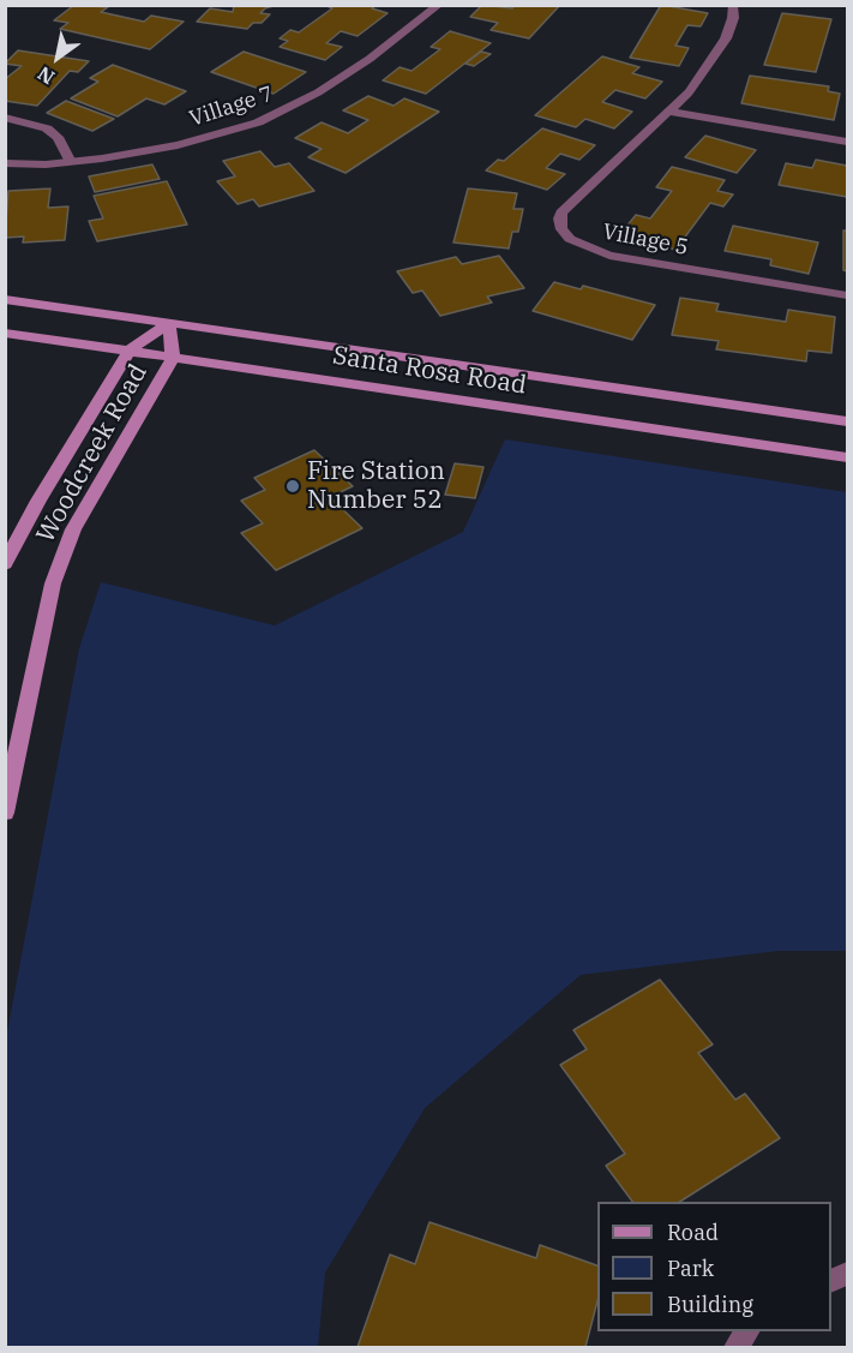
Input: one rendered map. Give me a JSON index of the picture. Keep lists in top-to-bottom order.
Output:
{
  "streets": {
    "main road": ["Santa Rosa Road", "Woodcreek Road"],
    "street": ["Village 7", "Village 5"]
  },
  "crossings": [
    ["Santa Rosa Road", "Woodcreek Road"]
  ],
  "places": ["Fire Station Number 52"],
  "legend": ["Road", "Park", "Building"],
  "north": "bottom left"
}
